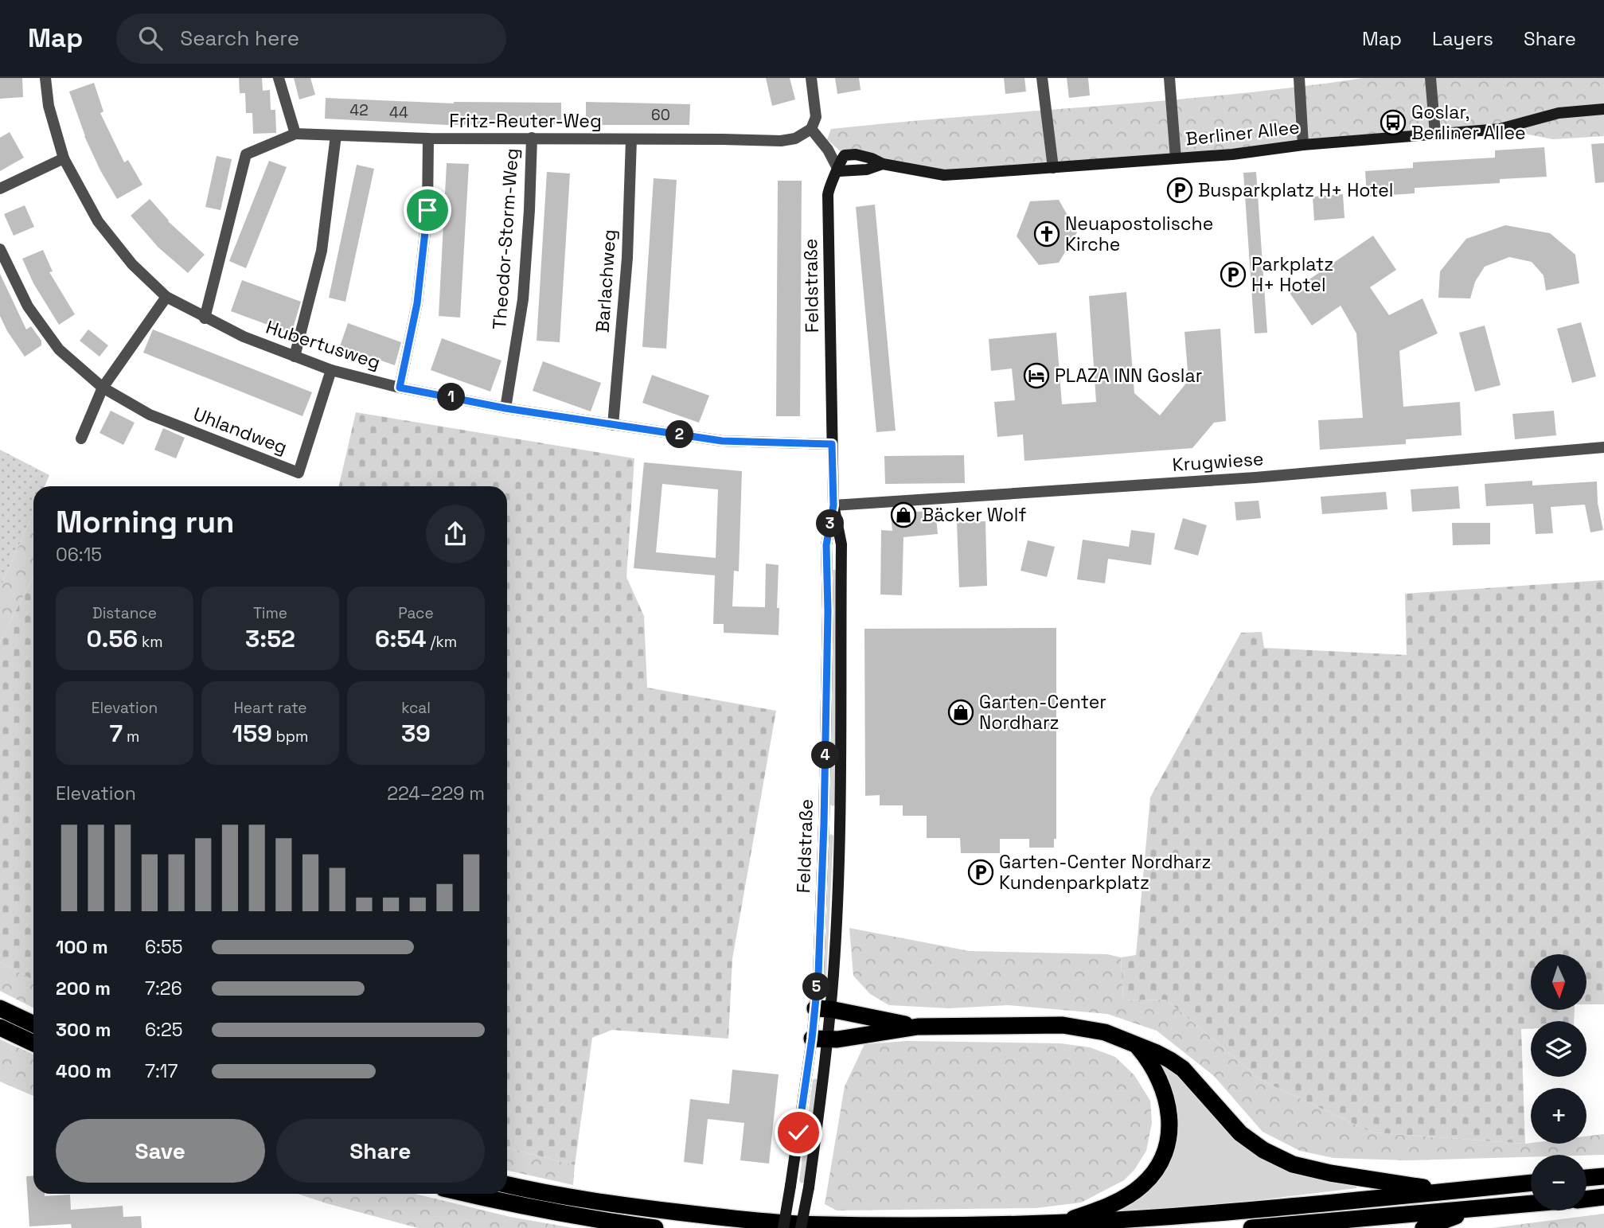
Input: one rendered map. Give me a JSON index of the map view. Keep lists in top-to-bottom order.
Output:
{
  "streets": {
    "street": [
      "Fritz-Reuter-Weg",
      "Berliner Allee",
      "Theodor-Storm-Weg",
      "Barlachweg",
      "Feldstraße",
      "Hubertusweg",
      "Uhlandweg",
      "Krugwiese"
    ]
  },
  "crossings": [
    ["Fritz-Reuter-Weg", "Theodor-Storm-Weg"],
    ["Fritz-Reuter-Weg", "Barlachweg"],
    ["Berliner Allee", "Feldstraße"],
    ["Theodor-Storm-Weg", "Hubertusweg"],
    ["Barlachweg", "Hubertusweg"],
    ["Feldstraße", "Hubertusweg"],
    ["Feldstraße", "Krugwiese"],
    ["Hubertusweg", "Uhlandweg"]
  ],
  "places": {
    "bus stop": ["Goslar, Berliner Allee"],
    "parking": ["Busparkplatz H+ Hotel", "Parkplatz H+ Hotel", "Garten-Center Nordharz Kundenparkplatz"],
    "church": ["Neuapostolische Kirche"],
    "hotel": ["PLAZA INN Goslar"],
    "shop": ["Bäcker Wolf", "Garten-Center Nordharz"]
  },
  "house_numbers": ["42", "44", "60"],
  "north": "bottom",
  "page": {
    "header": "Map",
    "search": "Search here",
    "nav": ["Map", "Layers", "Share"],
    "pins": [
      "1",
      "2",
      "3",
      "4",
      "5"
    ],
    "heading": ["Morning run", "06:15"],
    "stats": [
      ["Distance", "0.56 km"],
      ["Time", "3:52"],
      ["Pace", "6:54 /km"],
      ["Elevation", "7 m"],
      ["Heart rate", "159 bpm"],
      ["kcal", "39"]
    ],
    "chart": ["Elevation", "224–229 m"],
    "list": [
      {
        "name": "100 m",
        "note": "6:55"
      },
      {
        "name": "200 m",
        "note": "7:26"
      },
      {
        "name": "300 m",
        "note": "6:25"
      },
      {
        "name": "400 m",
        "note": "7:17"
      }
    ],
    "map_buttons": ["+", "−"],
    "buttons": ["Save", "Share"]
  }
}
